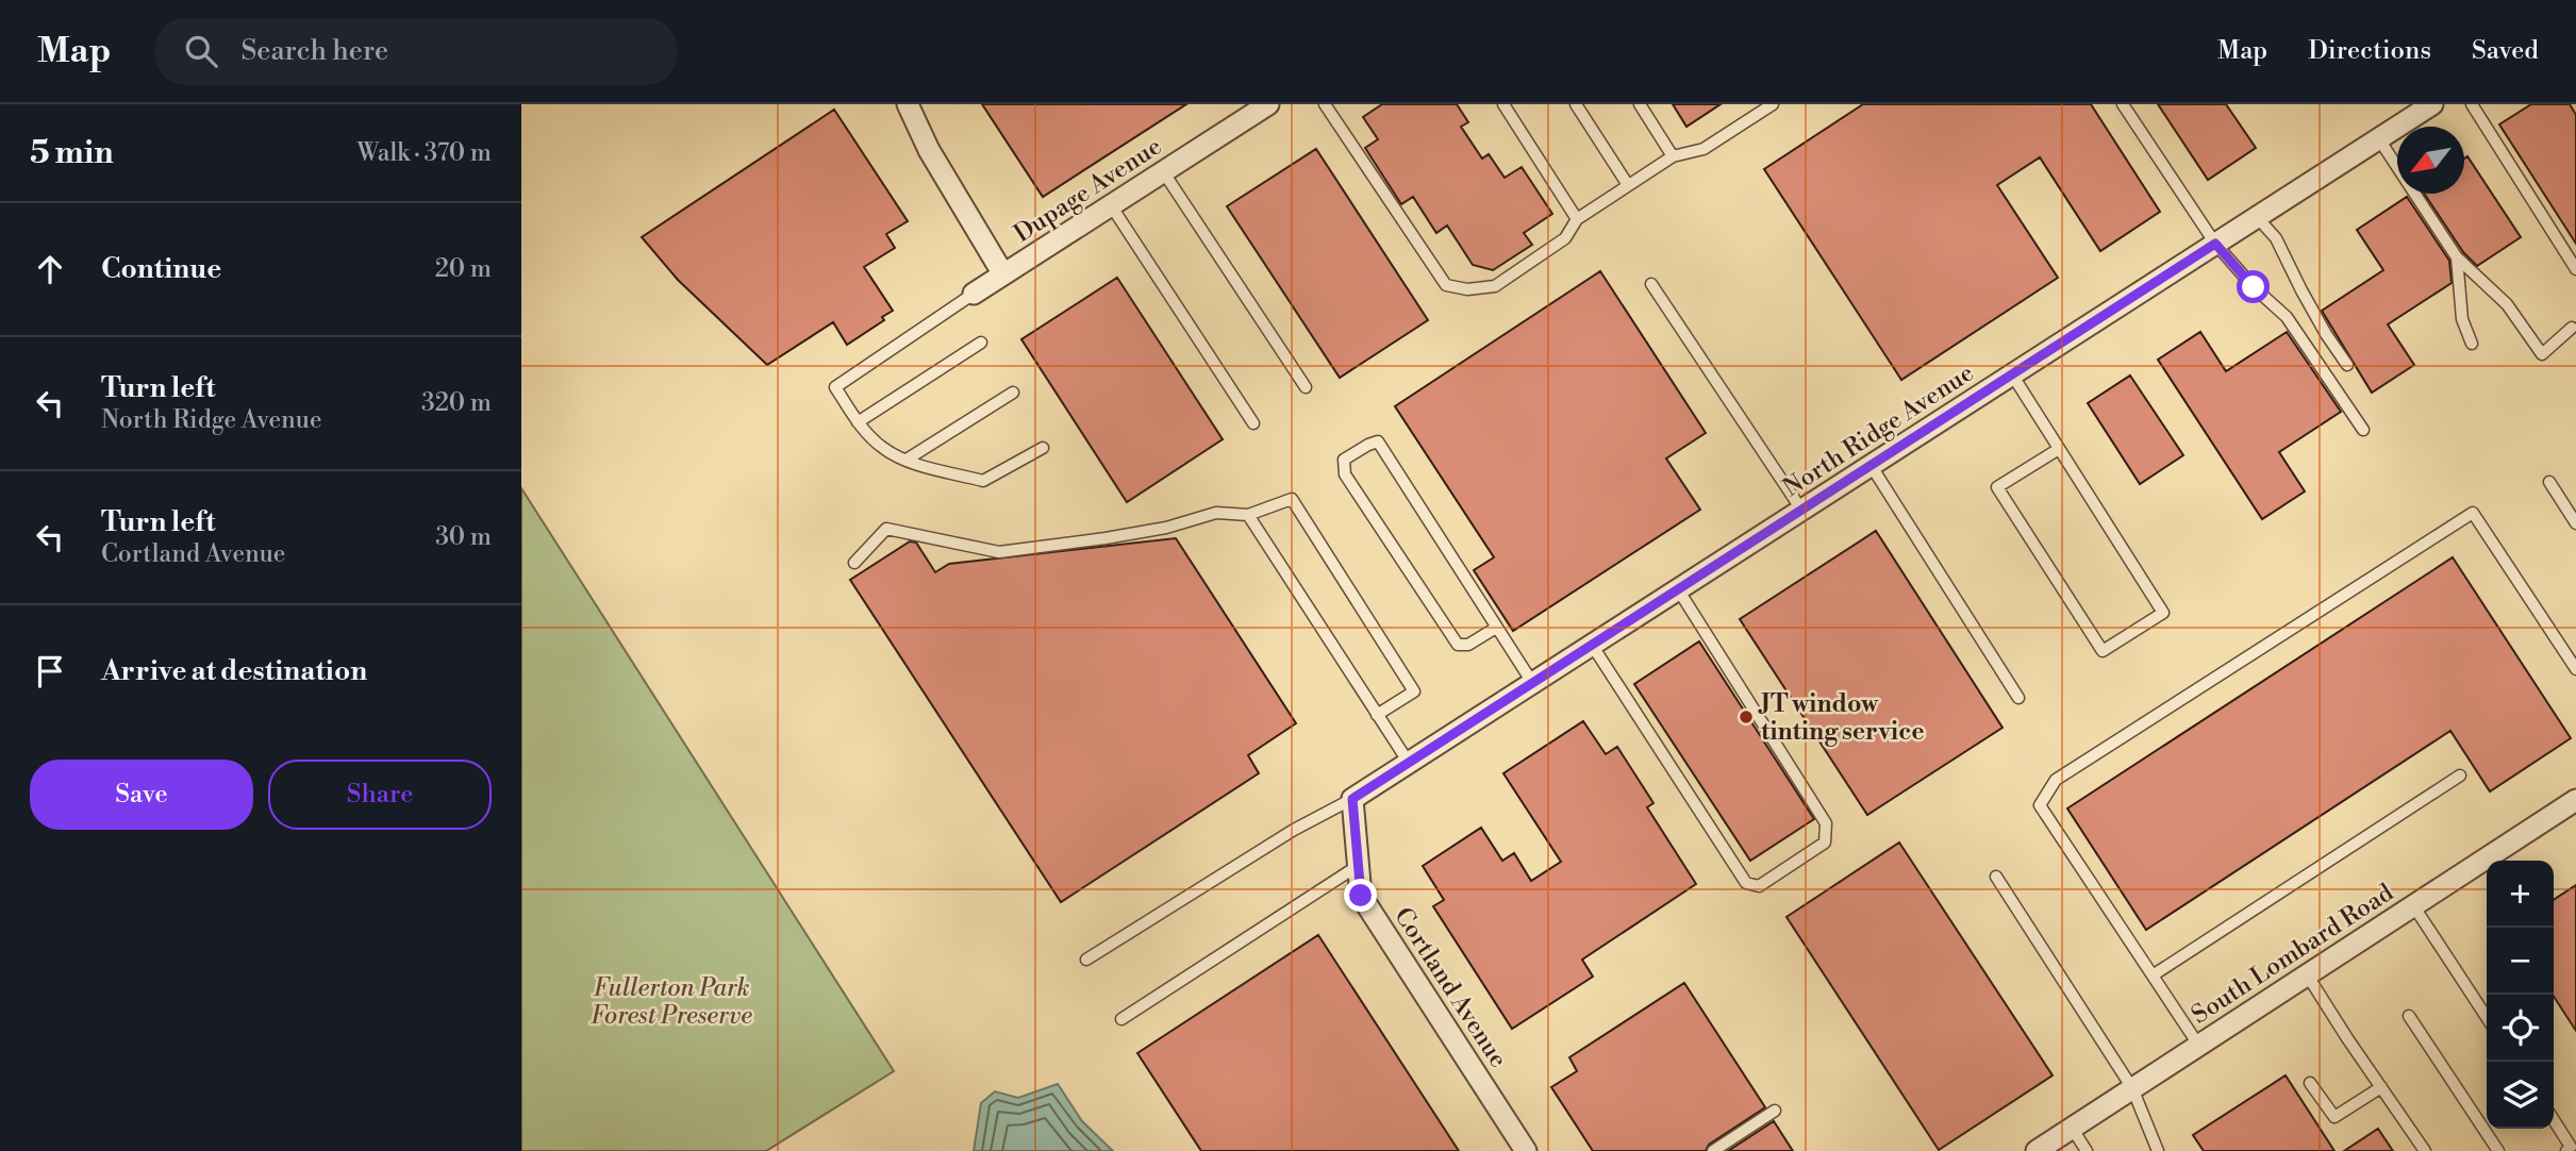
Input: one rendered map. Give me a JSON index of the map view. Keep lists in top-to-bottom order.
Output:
{
  "streets": {
    "street": [
      "Dupage Avenue",
      "North Ridge Avenue",
      "South Lombard Road",
      "Cortland Avenue"
    ]
  },
  "crossings": [
    ["North Ridge Avenue", "Cortland Avenue"]
  ],
  "parks": ["Fullerton Park Forest Preserve"],
  "places": ["JT window tinting service"],
  "north": "bottom left",
  "page": {
    "header": "Map",
    "search": "Search here",
    "nav": ["Map", "Directions", "Saved"],
    "heading": ["5 min", "Walk · 370 m"],
    "list": [
      ["Continue", "20 m"],
      ["Turn left", "North Ridge Avenue", "320 m"],
      ["Turn left", "Cortland Avenue", "30 m"],
      "Arrive at destination"
    ],
    "buttons": ["Save", "Share"],
    "map_buttons": ["+", "−"]
  }
}
